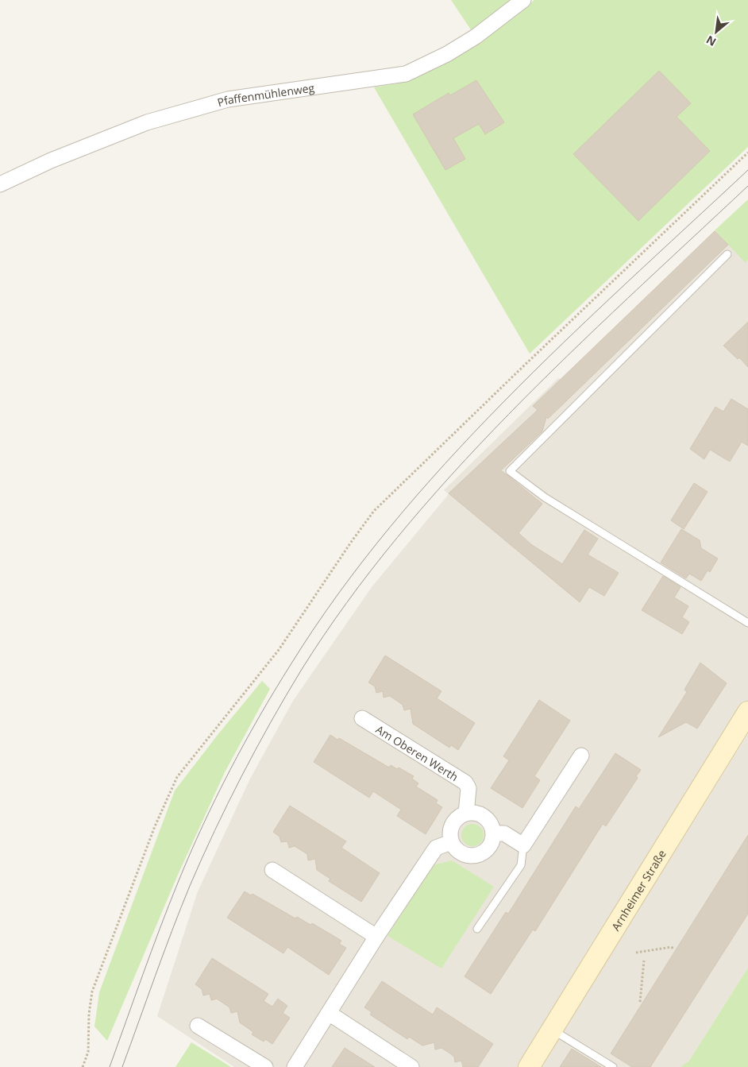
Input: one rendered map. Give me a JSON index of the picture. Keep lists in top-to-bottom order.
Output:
{
  "streets": {
    "main road": ["Arnheimer Straße"],
    "street": ["Pfaffenmühlenweg", "Am Oberen Werth"]
  },
  "north": "bottom left"
}
